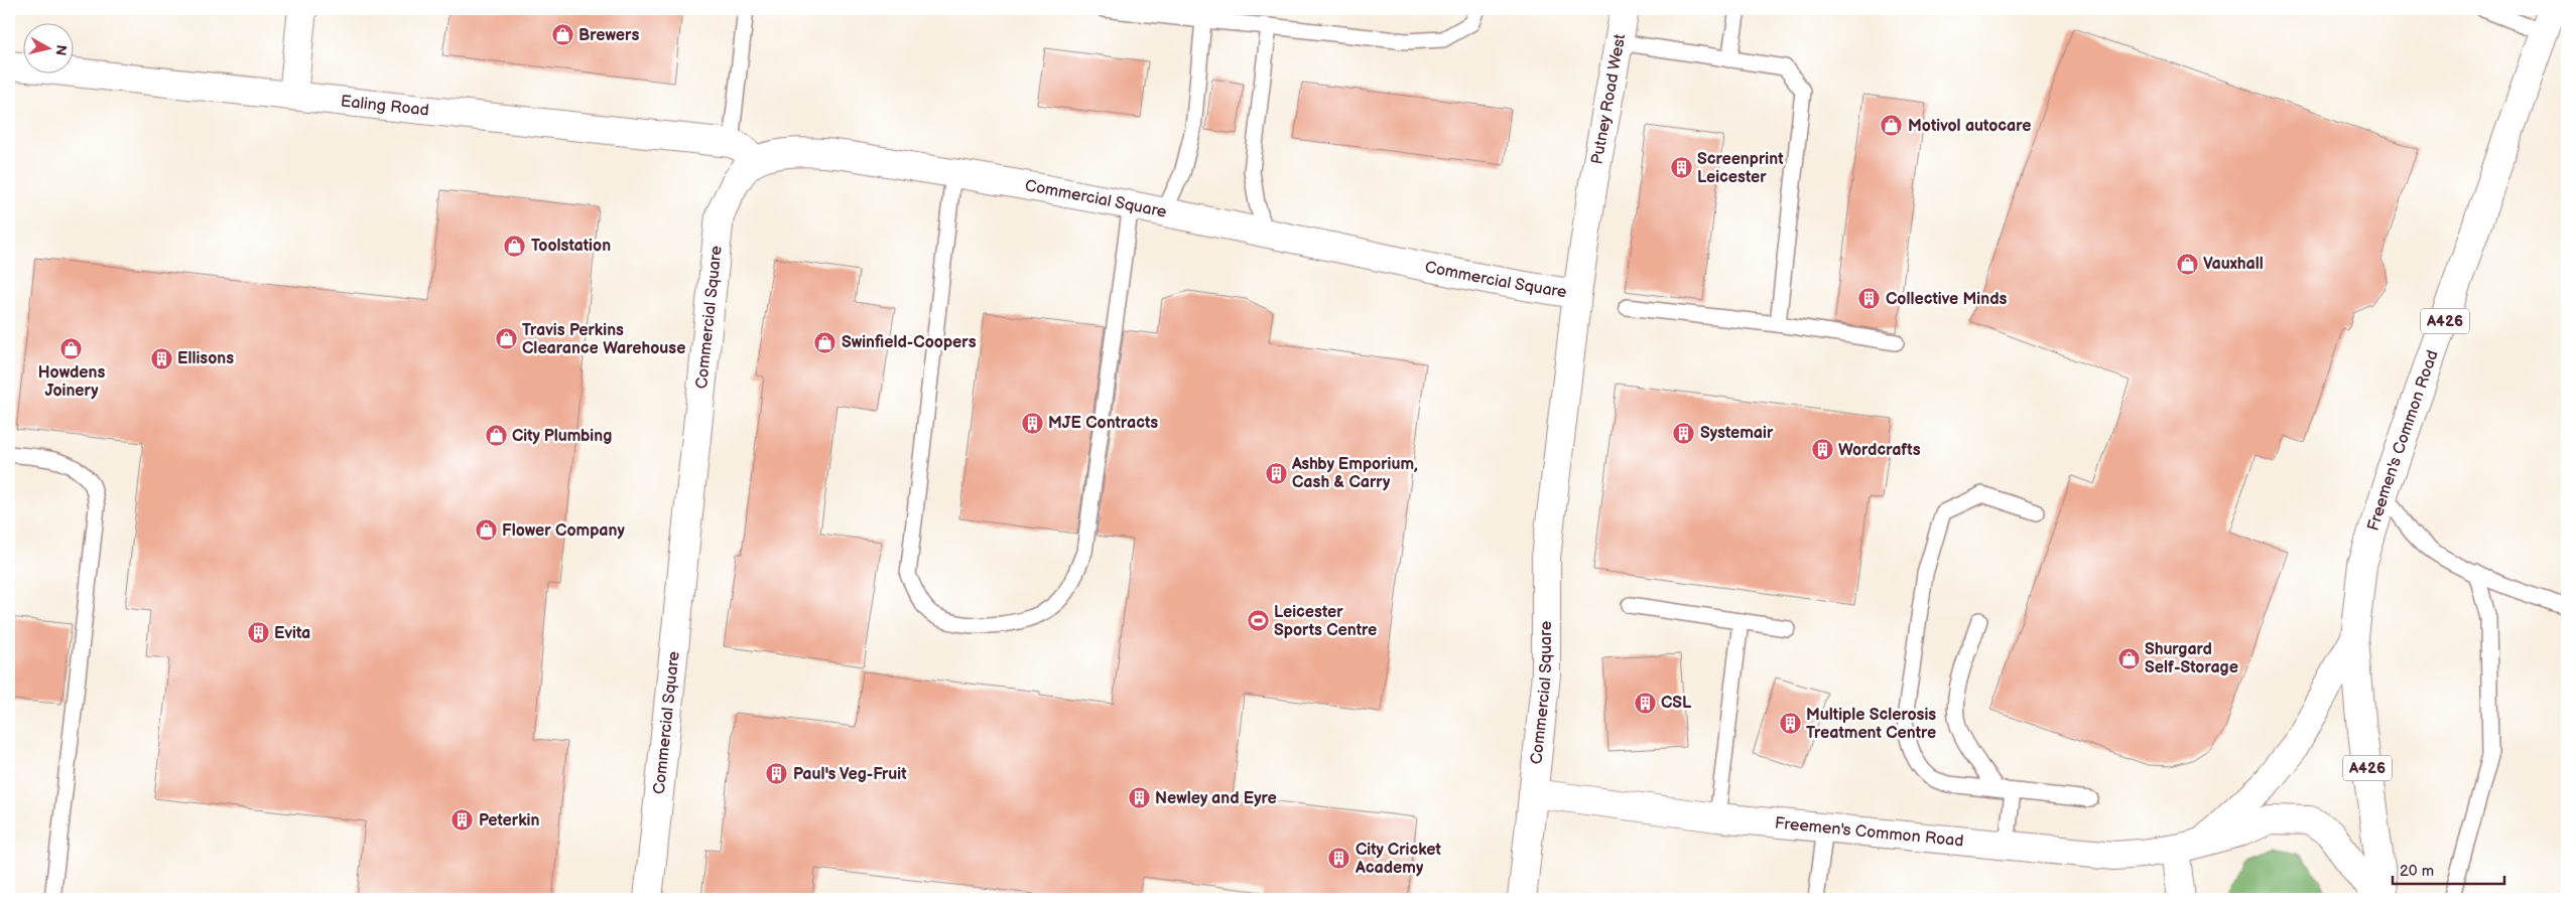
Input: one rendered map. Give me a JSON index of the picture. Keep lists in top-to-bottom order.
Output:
{
  "streets": {
    "street": [
      "Putney Road West",
      "Ealing Road",
      "Commercial Square",
      "A426",
      "Freemen's Common Road"
    ]
  },
  "crossings": [
    ["Putney Road West", "Commercial Square"],
    ["Ealing Road", "Commercial Square"],
    ["Commercial Square", "Freemen's Common Road"],
    ["A426", "Freemen's Common Road"]
  ],
  "places": {
    "shop": [
      "Brewers",
      "Motivol autocare",
      "Toolstation",
      "Vauxhall",
      "Travis Perkins Clearance Warehouse",
      "Swinfield-Coopers",
      "Howdens Joinery",
      "City Plumbing",
      "Flower Company",
      "Shurgard Self-Storage"
    ],
    "building": [
      "Screenprint Leicester",
      "Collective Minds",
      "Ellisons",
      "MJE Contracts",
      "Systemair",
      "Wordcrafts",
      "Ashby Emporium, Cash & Carry",
      "Evita",
      "CSL",
      "Multiple Sclerosis Treatment Centre",
      "Paul's Veg-Fruit",
      "Newley and Eyre",
      "Peterkin",
      "City Cricket Academy"
    ],
    "sports": ["Leicester Sports Centre"]
  },
  "scale_bar": "20 m",
  "north": "right"
}
